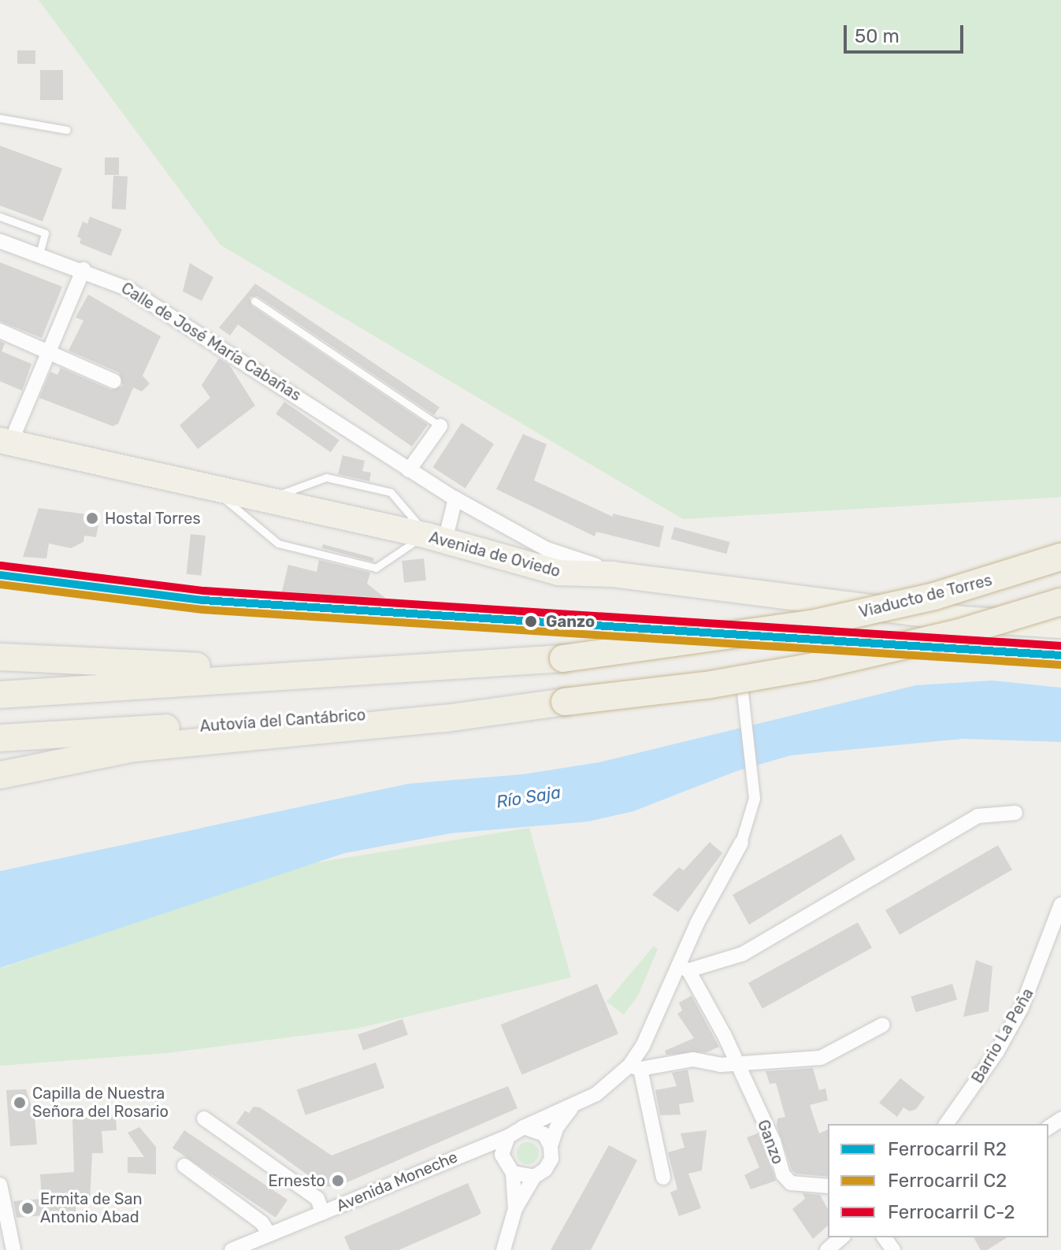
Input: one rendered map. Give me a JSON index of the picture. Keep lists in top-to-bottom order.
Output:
{
  "streets": {
    "highway": ["Avenida de Oviedo", "Viaducto de Torres", "Autovía del Cantábrico"],
    "street": [
      "Calle de José María Cabañas",
      "Barrio La Peña",
      "Ganzo",
      "Avenida Moneche"
    ]
  },
  "crossings": [
    ["Calle de José María Cabañas", "Avenida de Oviedo"]
  ],
  "water": ["Río Saja"],
  "places": [
    "Hostal Torres",
    "Ganzo",
    "Capilla de Nuestra Señora del Rosario",
    "Ernesto",
    "Ermita de San Antonio Abad"
  ],
  "lines": ["rail line C-2", "rail line R2", "rail line C2"],
  "legend": ["Ferrocarril R2", "Ferrocarril C2", "Ferrocarril C-2"],
  "scale_bar": "50 m"
}
